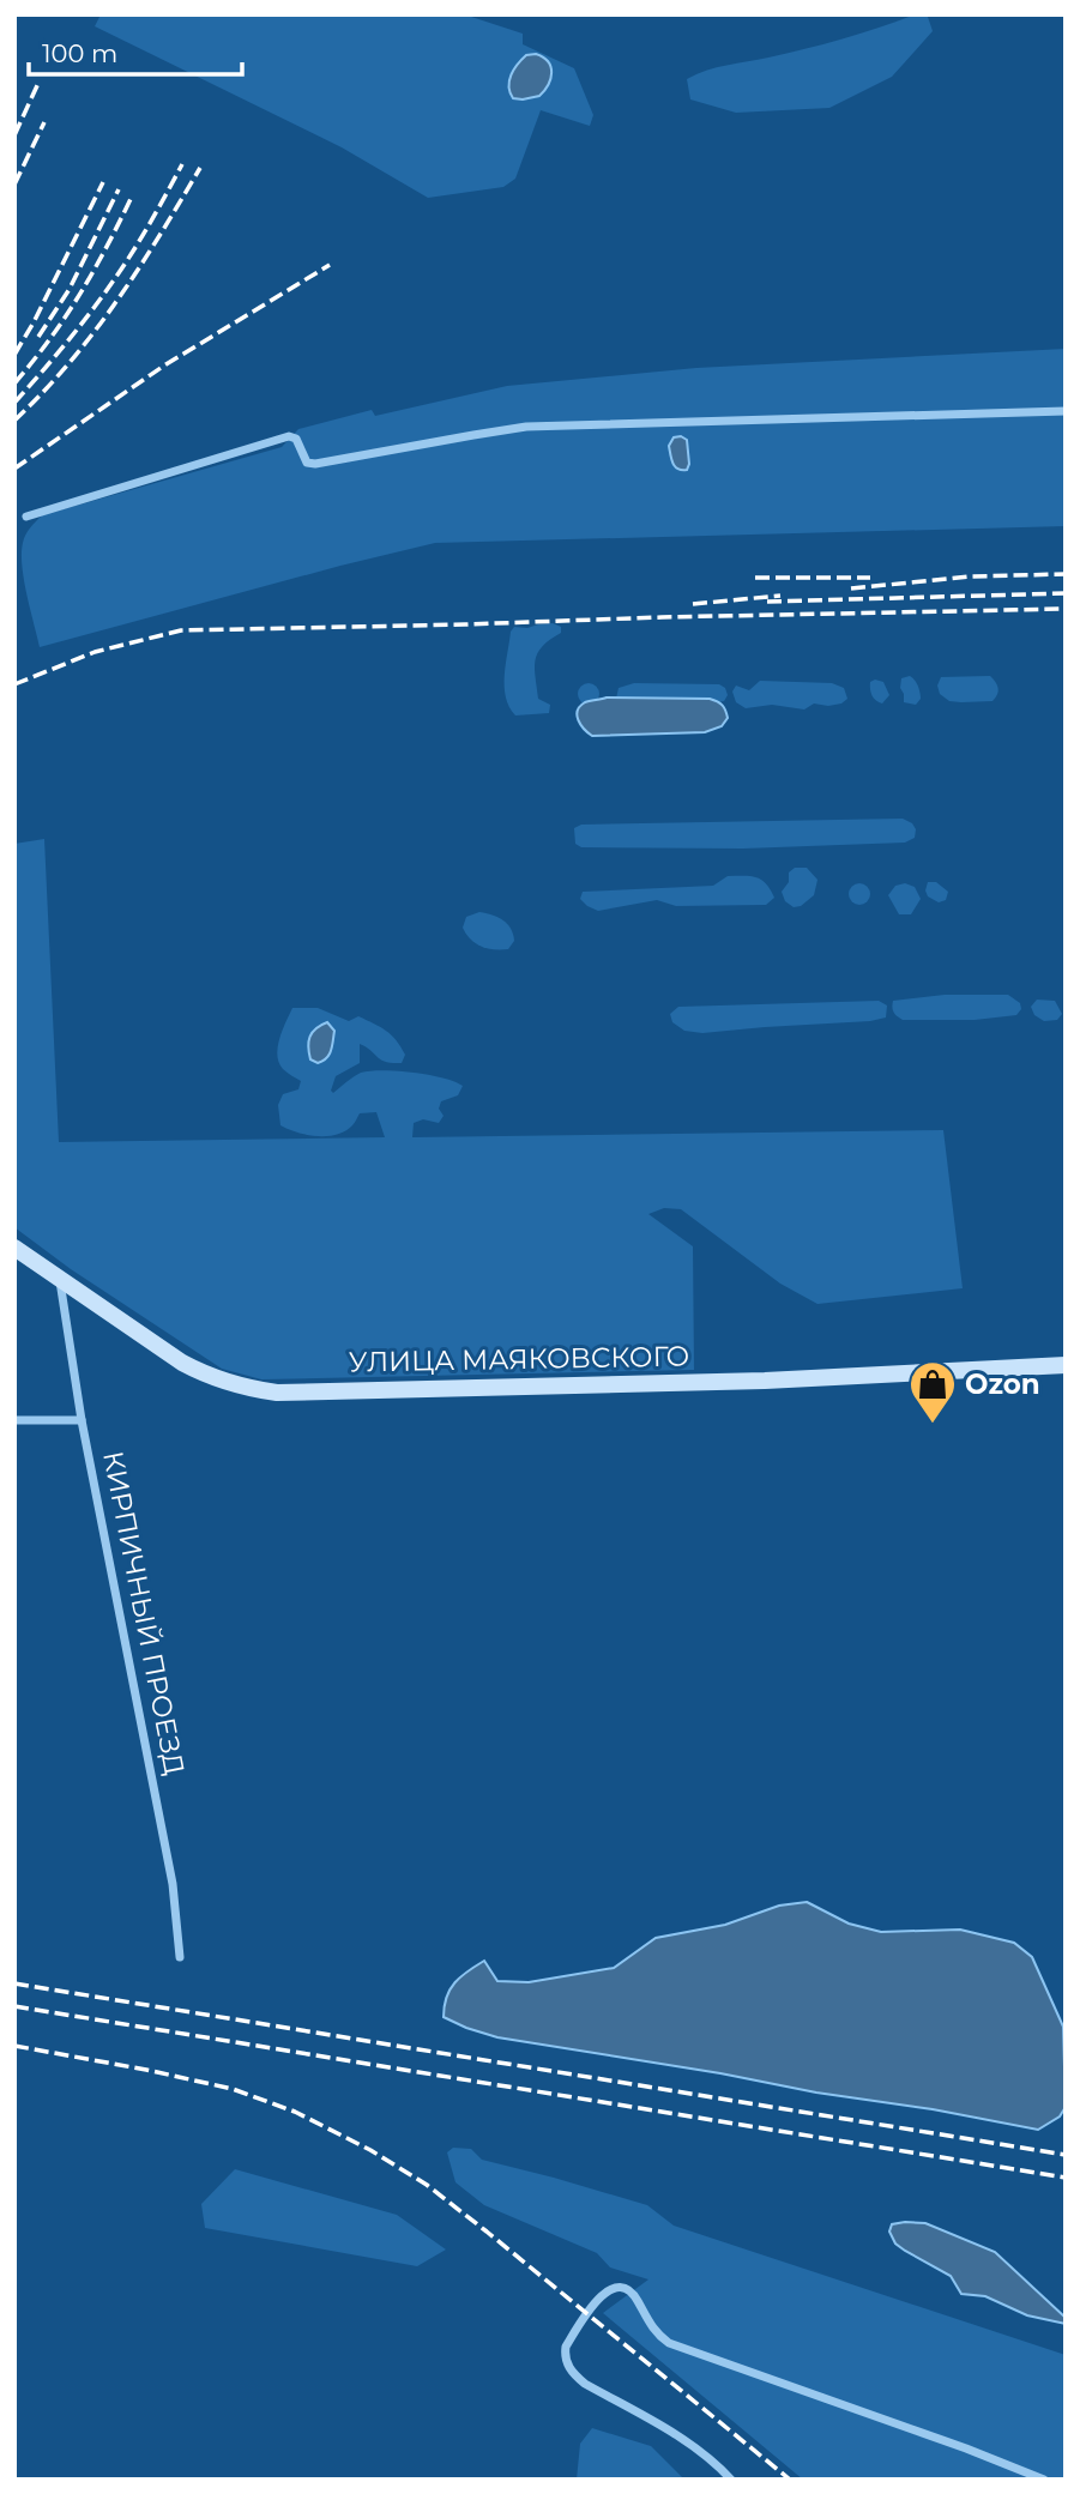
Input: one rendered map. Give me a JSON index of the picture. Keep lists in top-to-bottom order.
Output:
{
  "streets": {
    "street": ["УЛИЦА МАЯКОВСКОГО", "КИРПИЧНЫЙ ПРОЕЗД"]
  },
  "crossings": [
    ["УЛИЦА МАЯКОВСКОГО", "КИРПИЧНЫЙ ПРОЕЗД"]
  ],
  "places": {
    "shop": ["Ozon"]
  },
  "scale_bar": "100 m"
}
